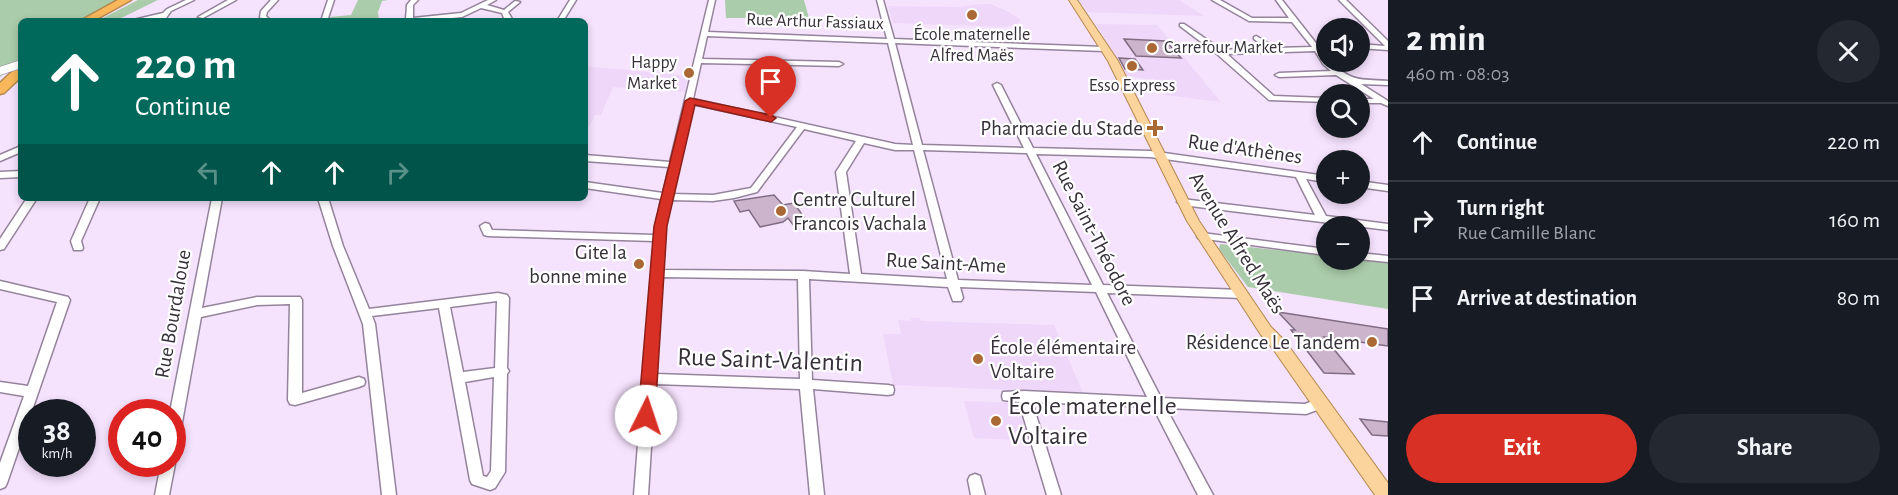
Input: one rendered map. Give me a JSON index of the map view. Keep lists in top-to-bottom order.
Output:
{
  "streets": {
    "main road": ["Avenue Alfred Maës"],
    "street": [
      "Rue Arthur Fassiaux",
      "Rue d'Athènes",
      "Rue Saint-Théodore",
      "Rue Saint-Ame",
      "Rue Bourdaloue",
      "Rue Saint-Valentin"
    ]
  },
  "crossings": [
    ["Rue Arthur Fassiaux", "Avenue Alfred Maës"],
    ["Rue d'Athènes", "Rue Saint-Théodore"],
    ["Rue d'Athènes", "Avenue Alfred Maës"],
    ["Rue Saint-Théodore", "Rue Saint-Ame"],
    ["Avenue Alfred Maës", "Rue Saint-Ame"]
  ],
  "places": {
    "other": [
      "École maternelle Alfred Maës",
      "Carrefour Market",
      "Esso Express",
      "Happy Market",
      "Centre Culturel Francois Vachala",
      "Gite la bonne mine",
      "Résidence Le Tandem",
      "École élémentaire Voltaire",
      "École maternelle Voltaire"
    ],
    "health": ["Pharmacie du Stade"]
  },
  "page": {
    "heading": ["2 min", "460 m · 08:03"],
    "map_buttons": ["+", "−"],
    "turn": ["220 m", "Continue"],
    "list": [
      {
        "name": "Continue",
        "value": "220 m"
      },
      {
        "name": "Turn right",
        "note": "Rue Camille Blanc",
        "value": "160 m"
      },
      {
        "name": "Arrive at destination",
        "value": "80 m"
      }
    ],
    "speed": "38 km/h",
    "limit": "40",
    "buttons": ["Exit", "Share"]
  }
}
